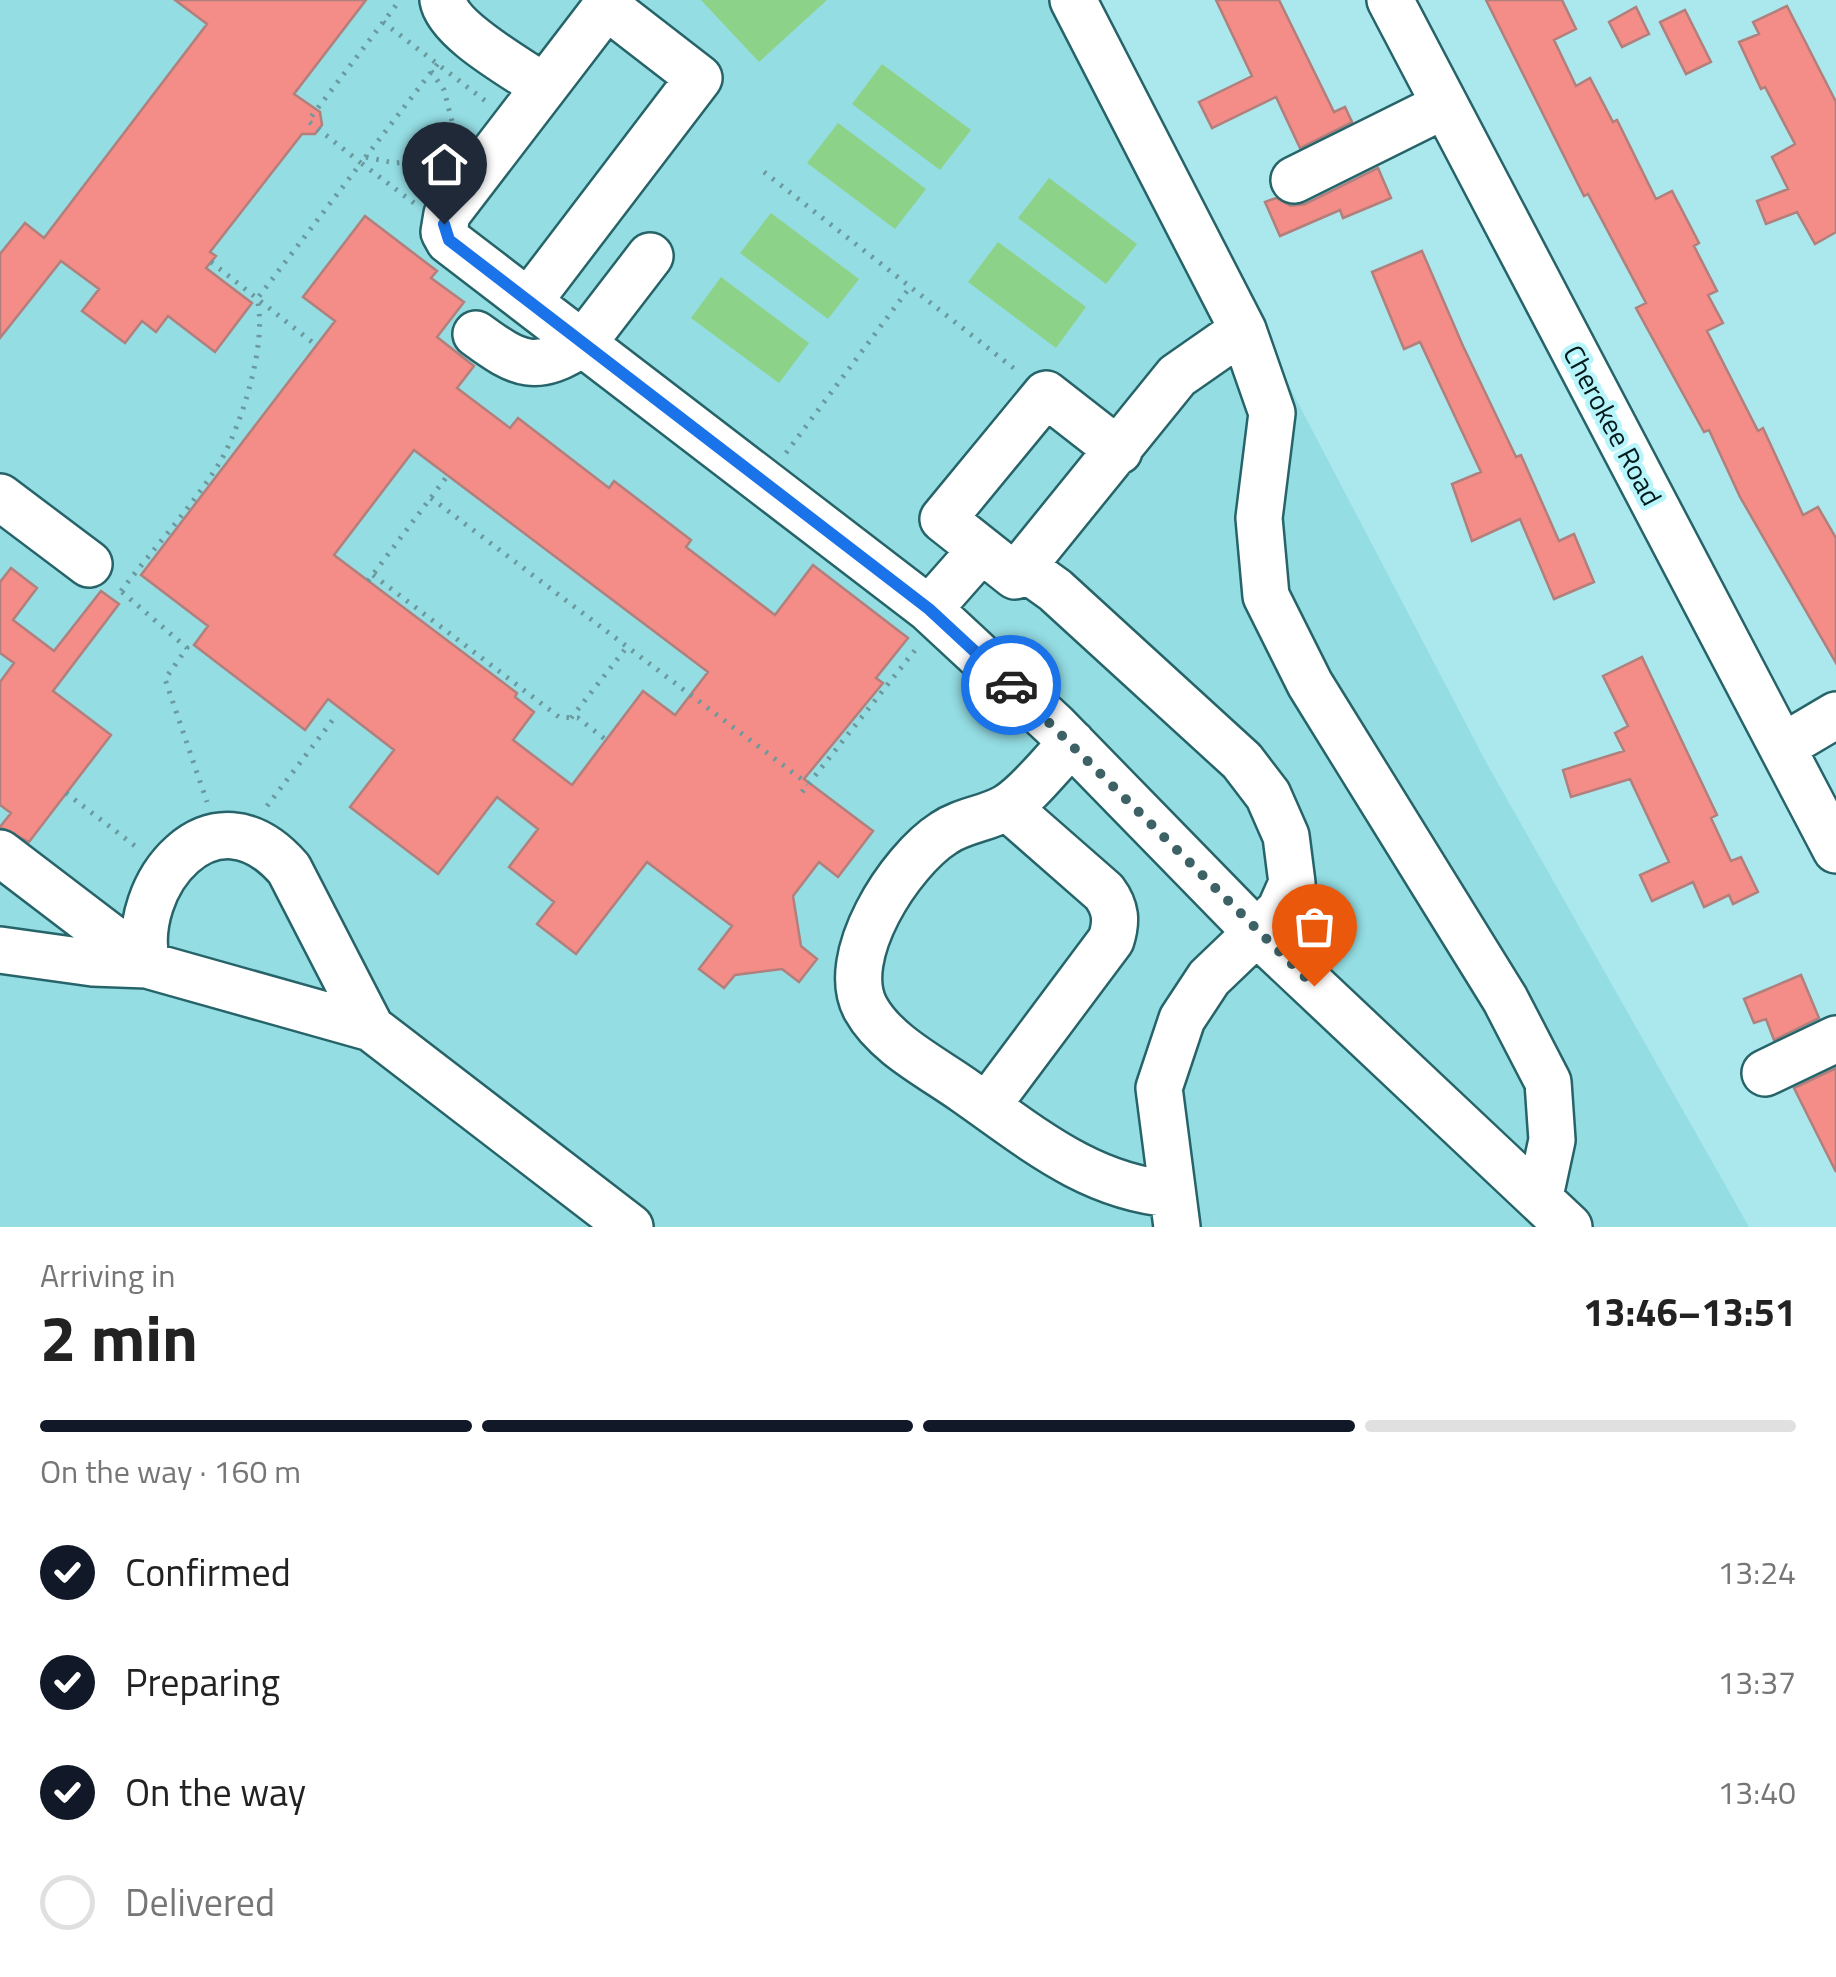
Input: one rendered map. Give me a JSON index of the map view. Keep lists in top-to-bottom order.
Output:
{
  "streets": {
    "street": ["Cherokee Road"]
  },
  "page": {
    "heading": ["2 min", "Arriving in", "13:46–13:51"],
    "bar": "On the way · 160 m",
    "list": [
      ["Confirmed", "13:24"],
      ["Preparing", "13:37"],
      ["On the way", "13:40"],
      "Delivered"
    ]
  }
}
